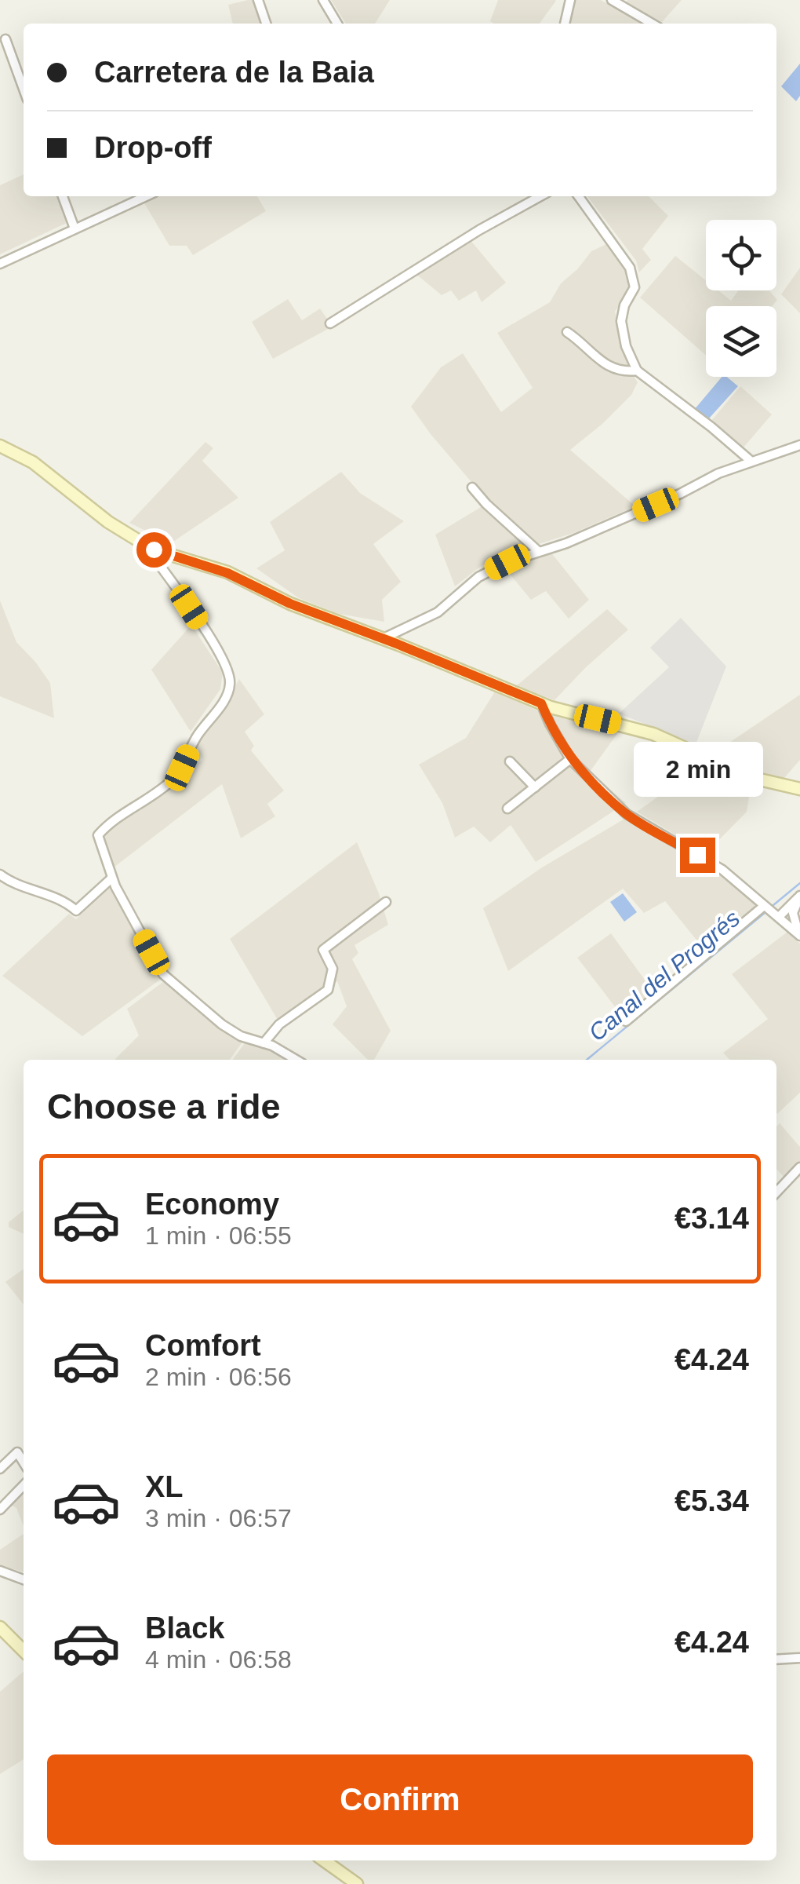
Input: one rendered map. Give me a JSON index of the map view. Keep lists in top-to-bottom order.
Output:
{
  "water": ["Canal del Progrés"],
  "page": {
    "banner": ["Carretera de la Baia", "Drop-off"],
    "bubble": "2 min",
    "heading": "Choose a ride",
    "list": [
      {
        "name": "Economy",
        "note": "1 min · 06:55",
        "value": "€3.14"
      },
      {
        "name": "Comfort",
        "note": "2 min · 06:56",
        "value": "€4.24"
      },
      {
        "name": "XL",
        "note": "3 min · 06:57",
        "value": "€5.34"
      },
      {
        "name": "Black",
        "note": "4 min · 06:58",
        "value": "€4.24"
      }
    ],
    "buttons": "Confirm"
  }
}
